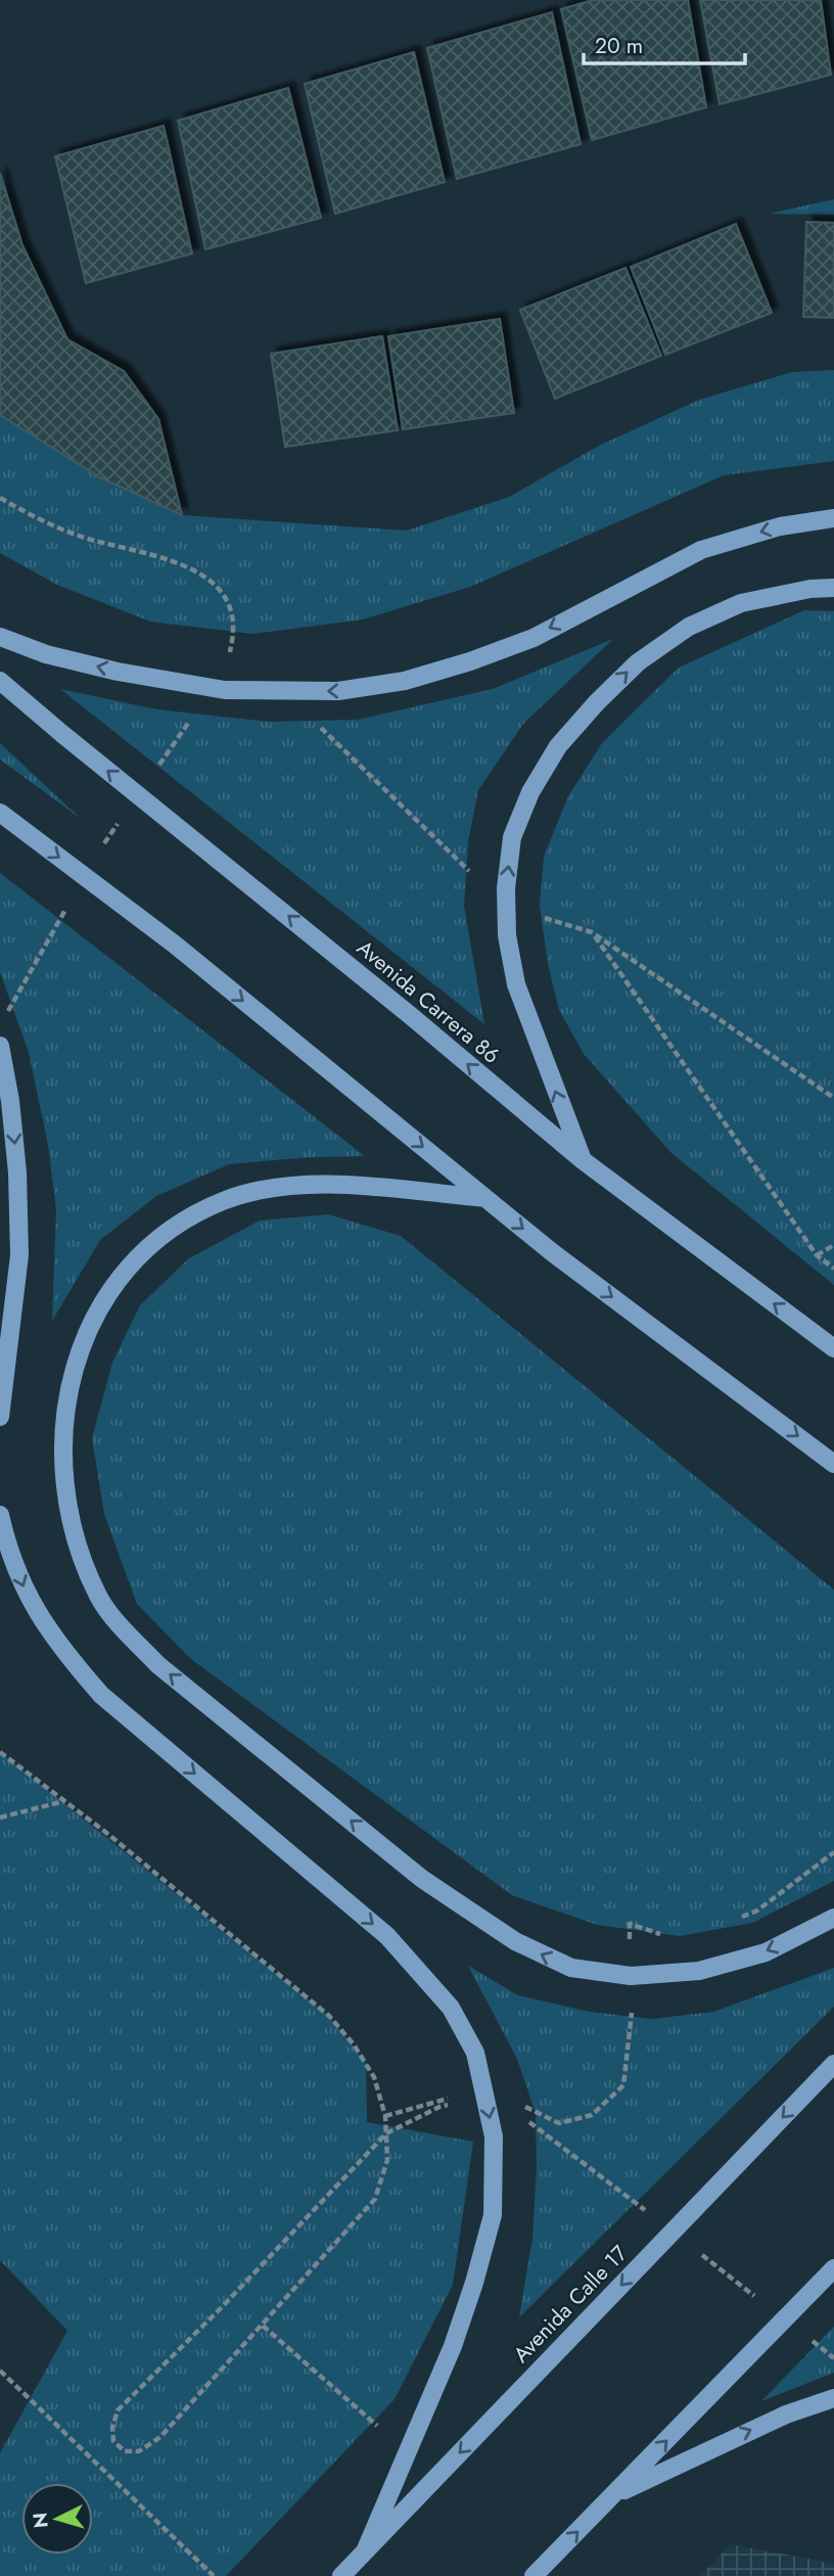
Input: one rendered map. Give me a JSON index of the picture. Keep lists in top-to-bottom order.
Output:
{
  "streets": {
    "main road": ["Avenida Carrera 86", "Avenida Calle 17"]
  },
  "scale_bar": "20 m",
  "north": "left"
}
